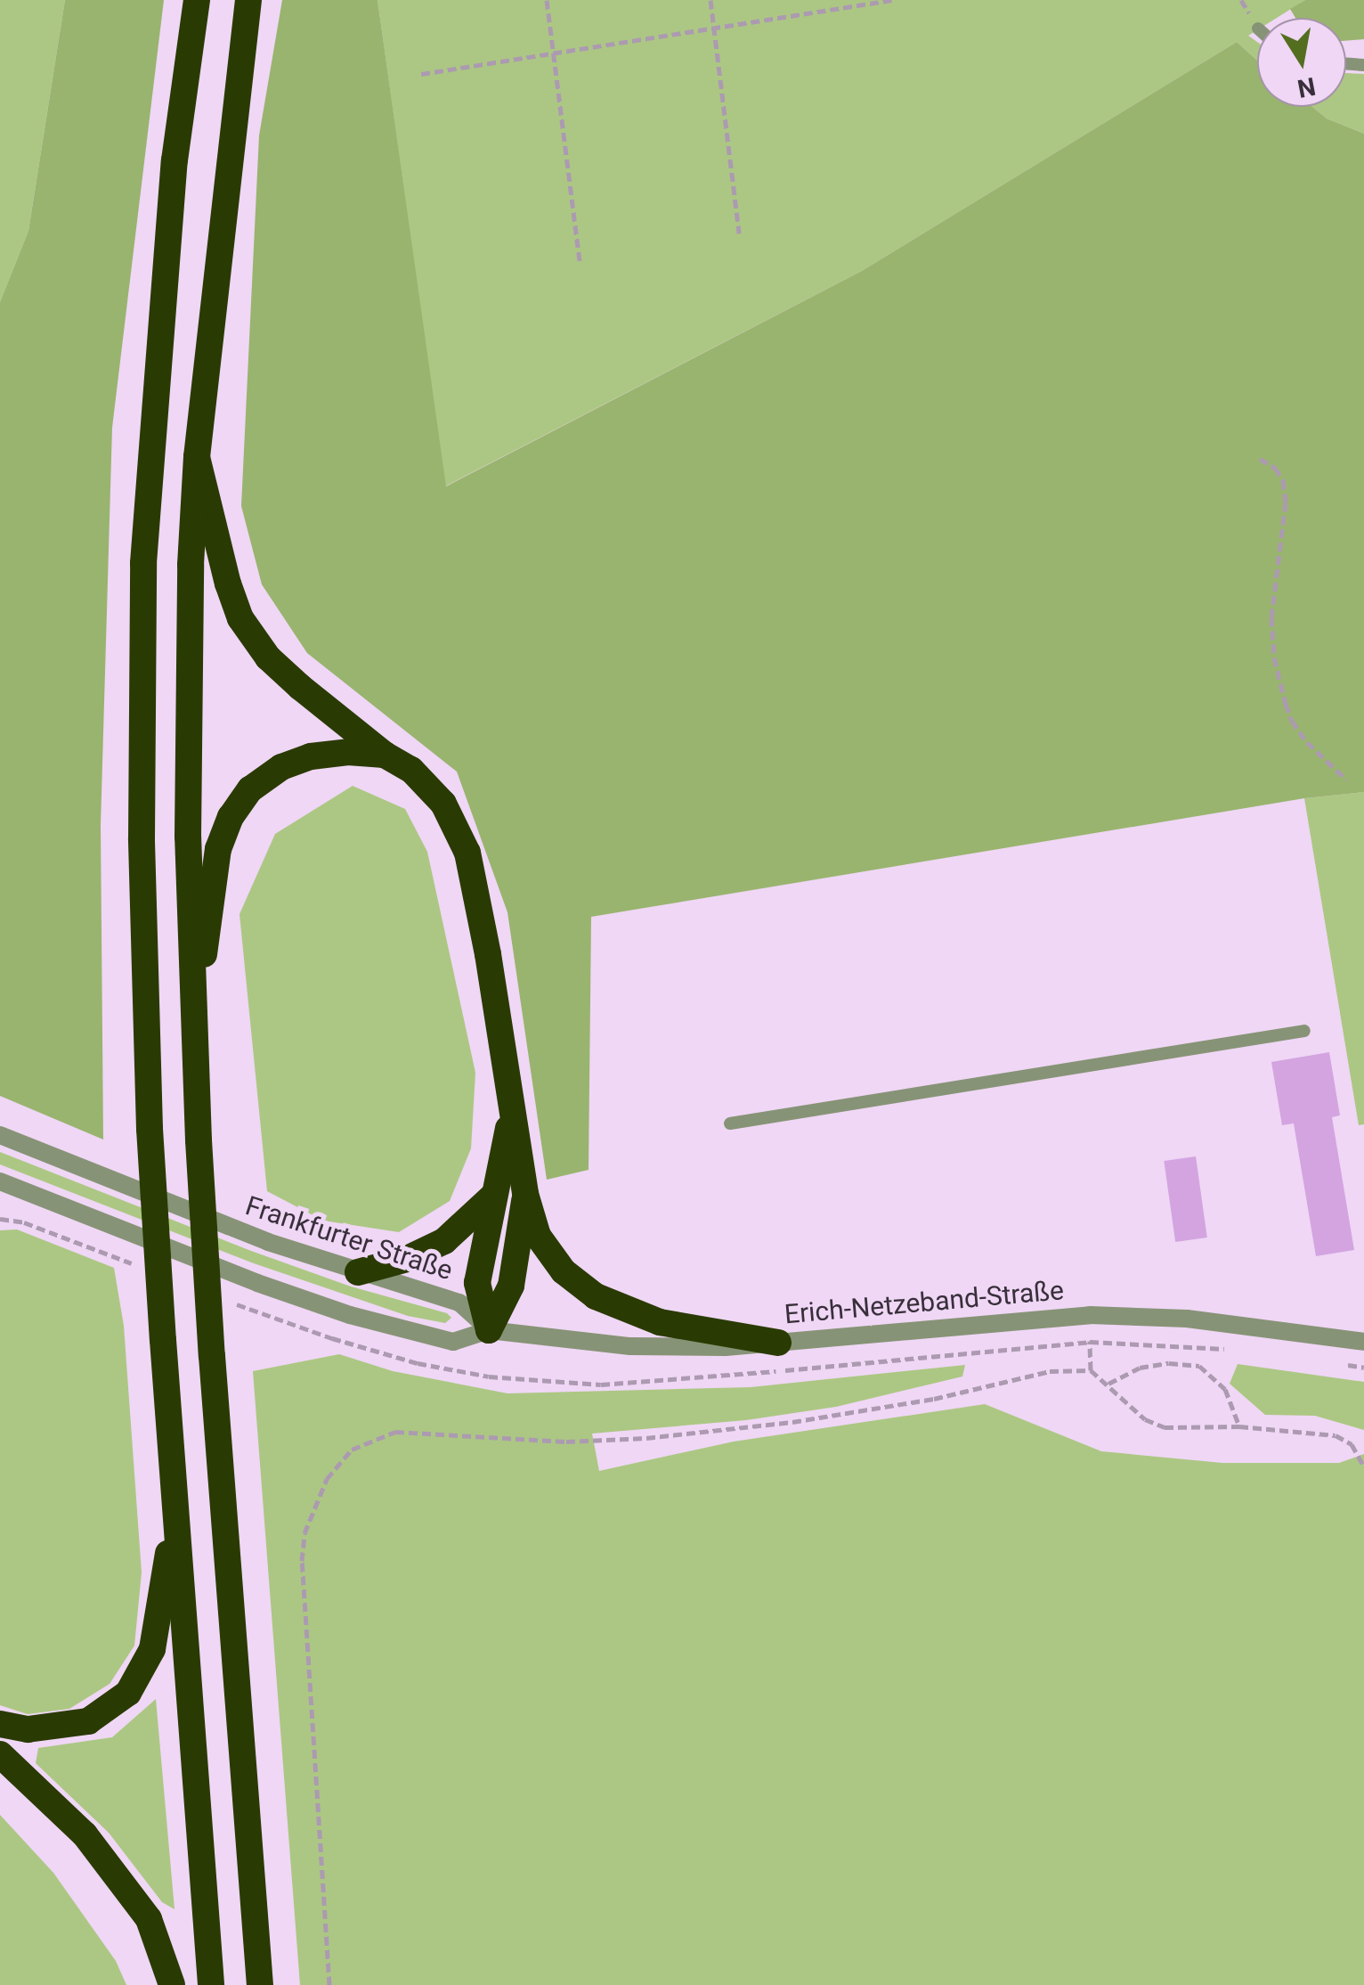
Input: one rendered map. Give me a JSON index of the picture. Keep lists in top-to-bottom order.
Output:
{
  "streets": {
    "street": ["Frankfurter Straße", "Erich-Netzeband-Straße"]
  },
  "crossings": [
    ["Frankfurter Straße", "Erich-Netzeband-Straße"]
  ],
  "north": "bottom"
}
